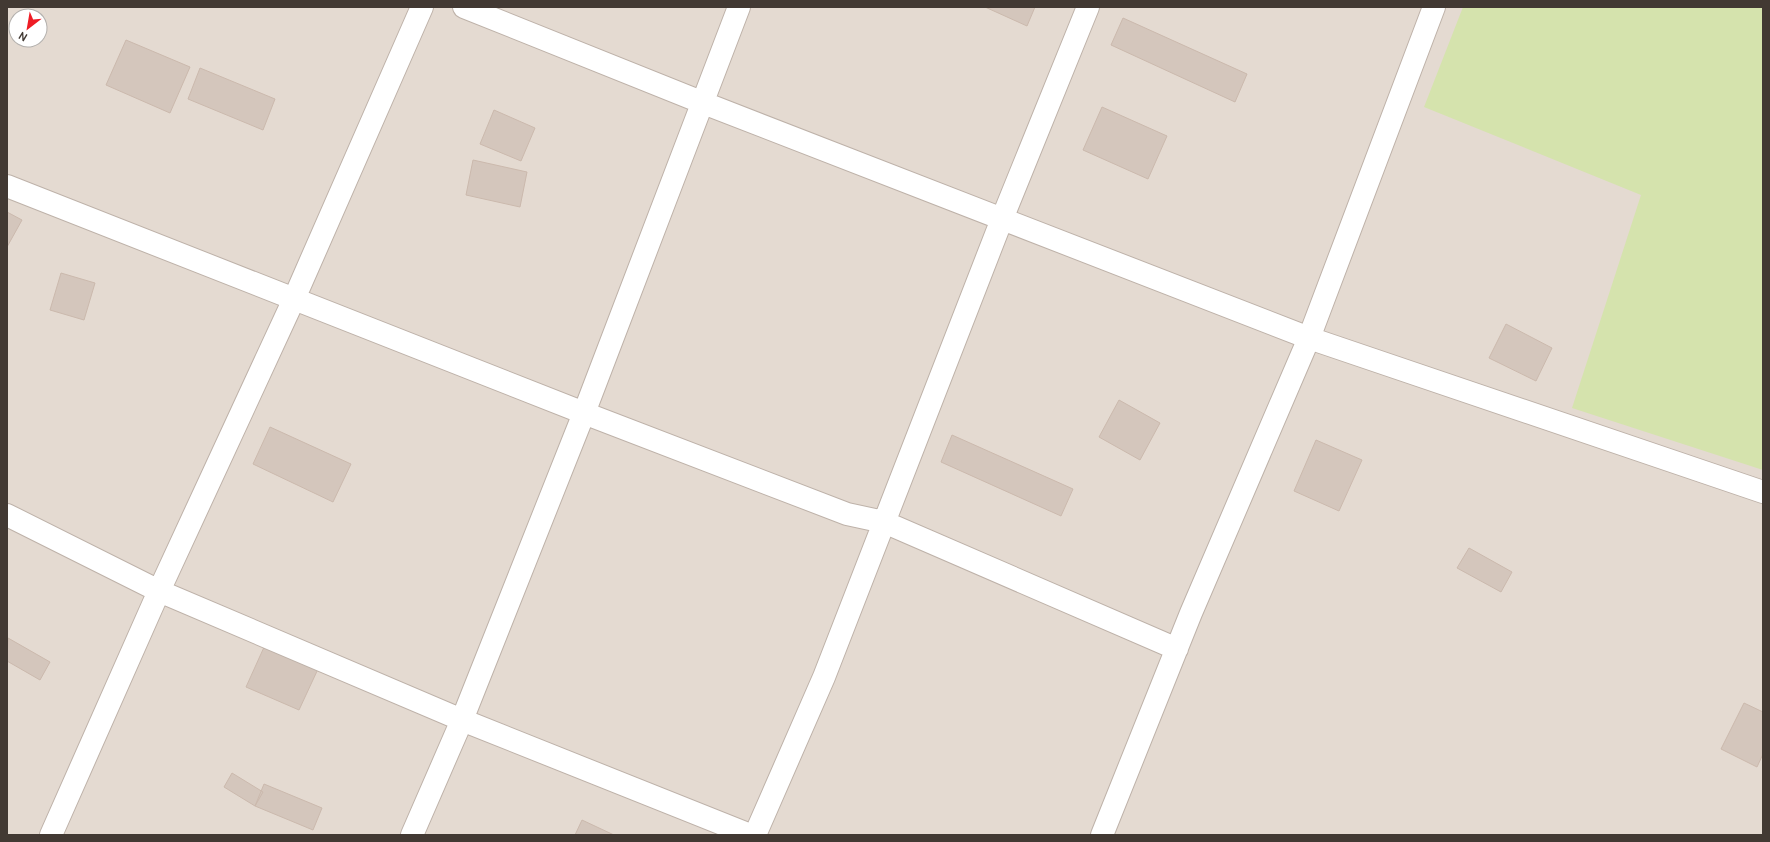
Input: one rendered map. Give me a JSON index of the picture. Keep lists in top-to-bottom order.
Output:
{
  "north": "bottom left"
}
